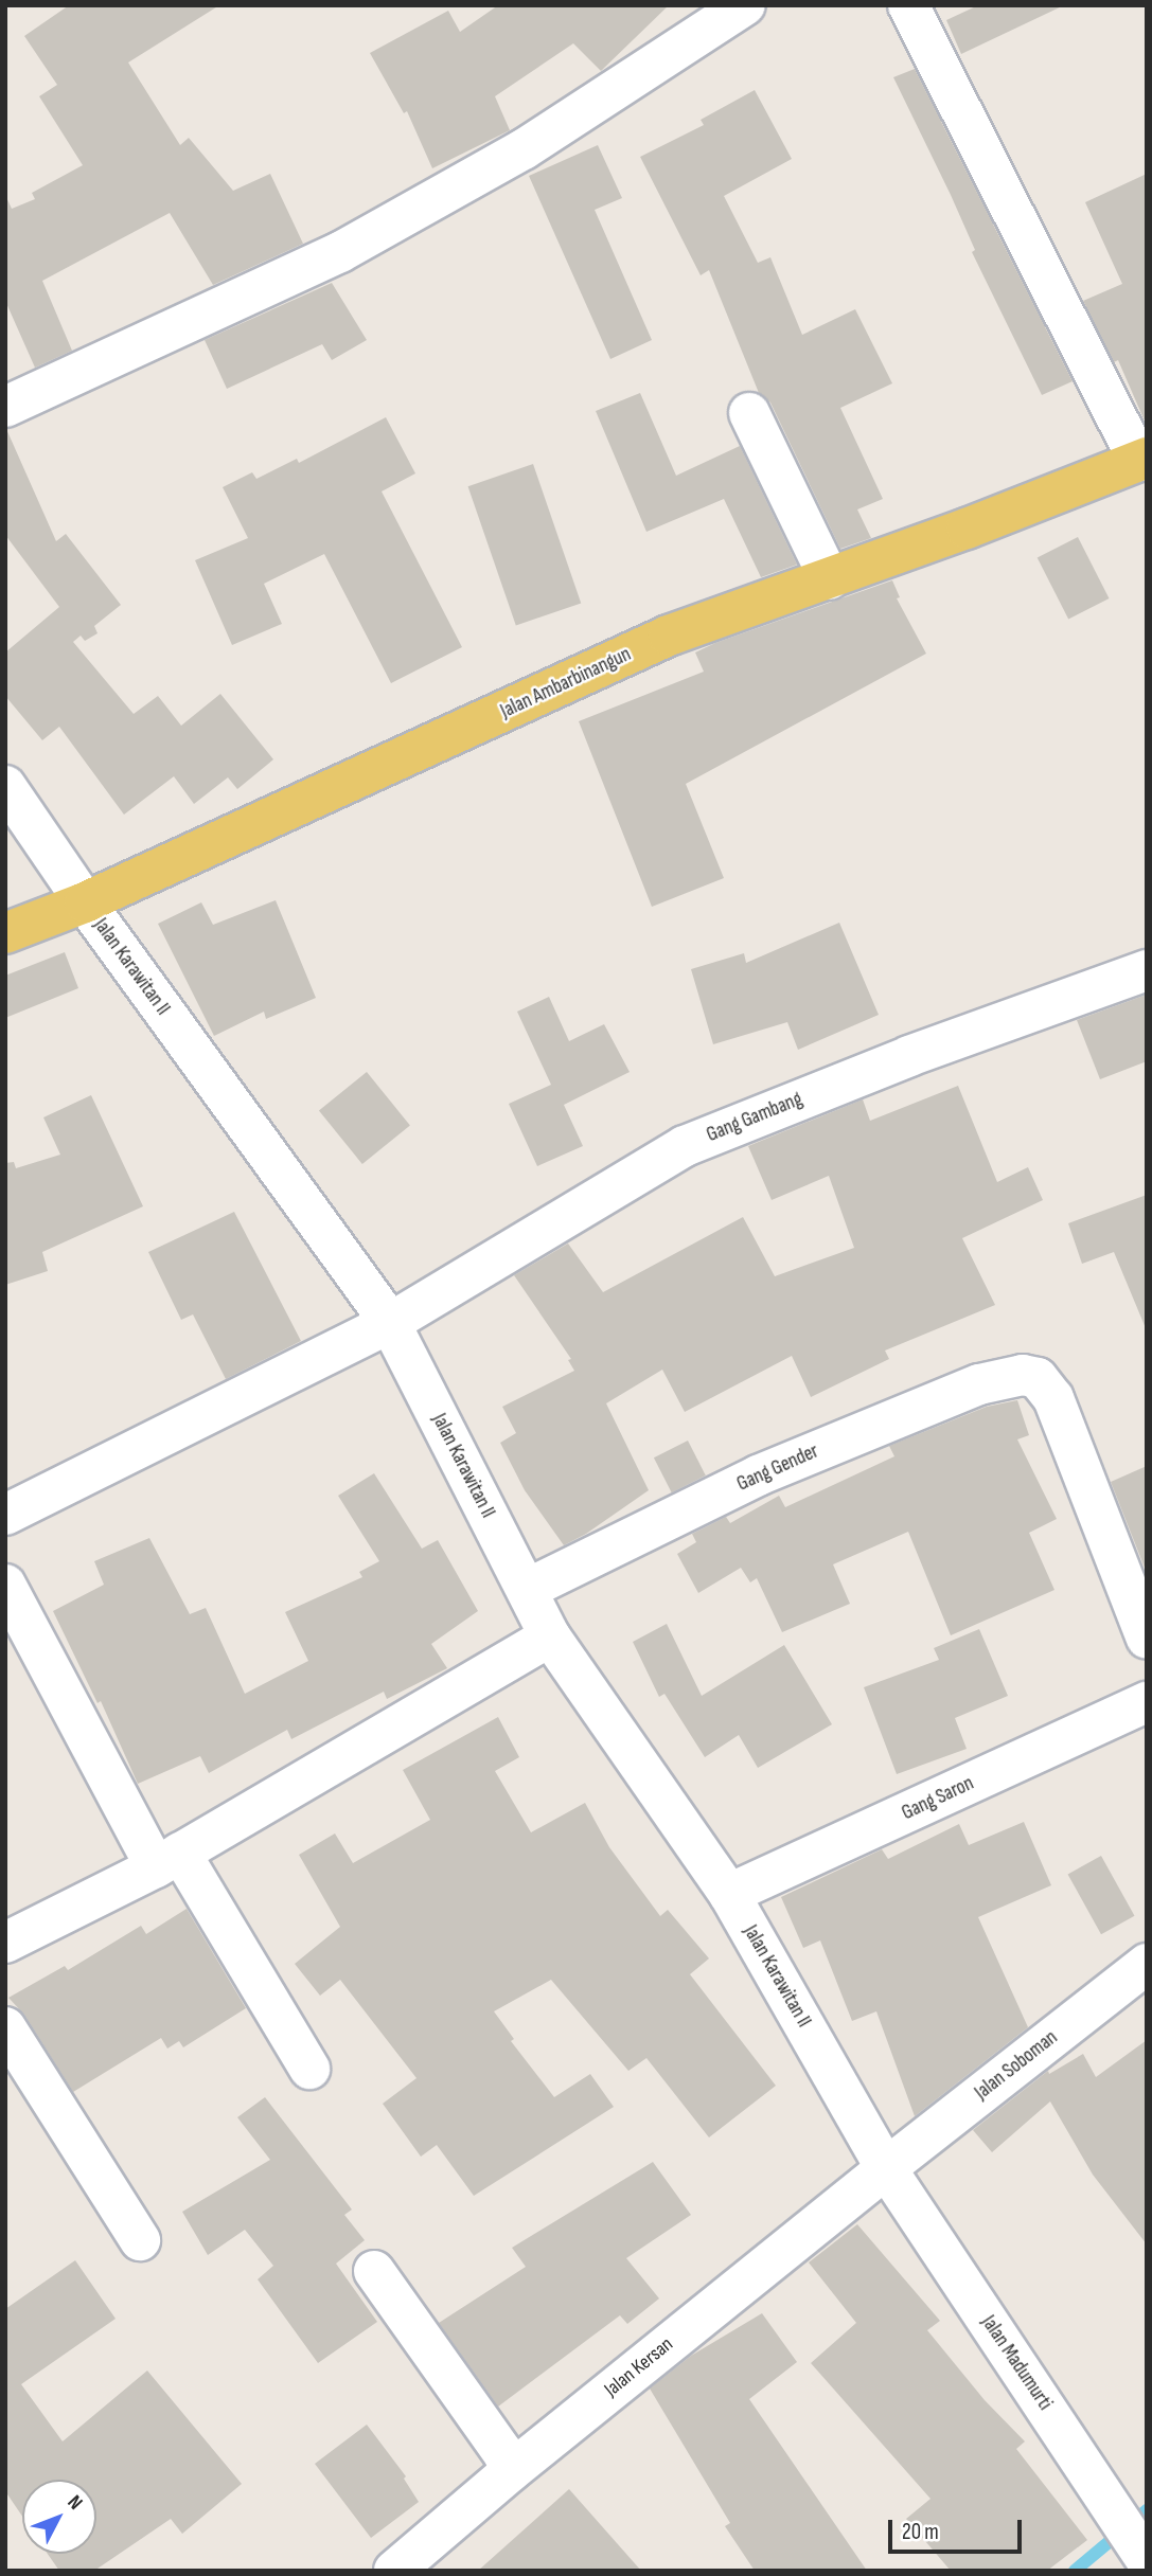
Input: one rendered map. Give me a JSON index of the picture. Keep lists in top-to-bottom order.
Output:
{
  "streets": {
    "main road": ["Jalan Ambarbinangun"],
    "street": [
      "Jalan Karawitan II",
      "Gang Gambang",
      "Gang Gender",
      "Gang Saron",
      "Jalan Soboman",
      "Jalan Madumurti",
      "Jalan Kersan"
    ]
  },
  "crossings": [
    ["Jalan Ambarbinangun", "Jalan Karawitan II"],
    ["Jalan Karawitan II", "Gang Gambang"],
    ["Jalan Karawitan II", "Gang Gender"],
    ["Jalan Karawitan II", "Gang Saron"],
    ["Jalan Karawitan II", "Jalan Soboman"],
    ["Jalan Karawitan II", "Jalan Madumurti"],
    ["Jalan Karawitan II", "Jalan Kersan"],
    ["Jalan Soboman", "Jalan Madumurti"],
    ["Jalan Soboman", "Jalan Kersan"],
    ["Jalan Madumurti", "Jalan Kersan"]
  ],
  "scale_bar": "20 m",
  "north": "top right"
}
